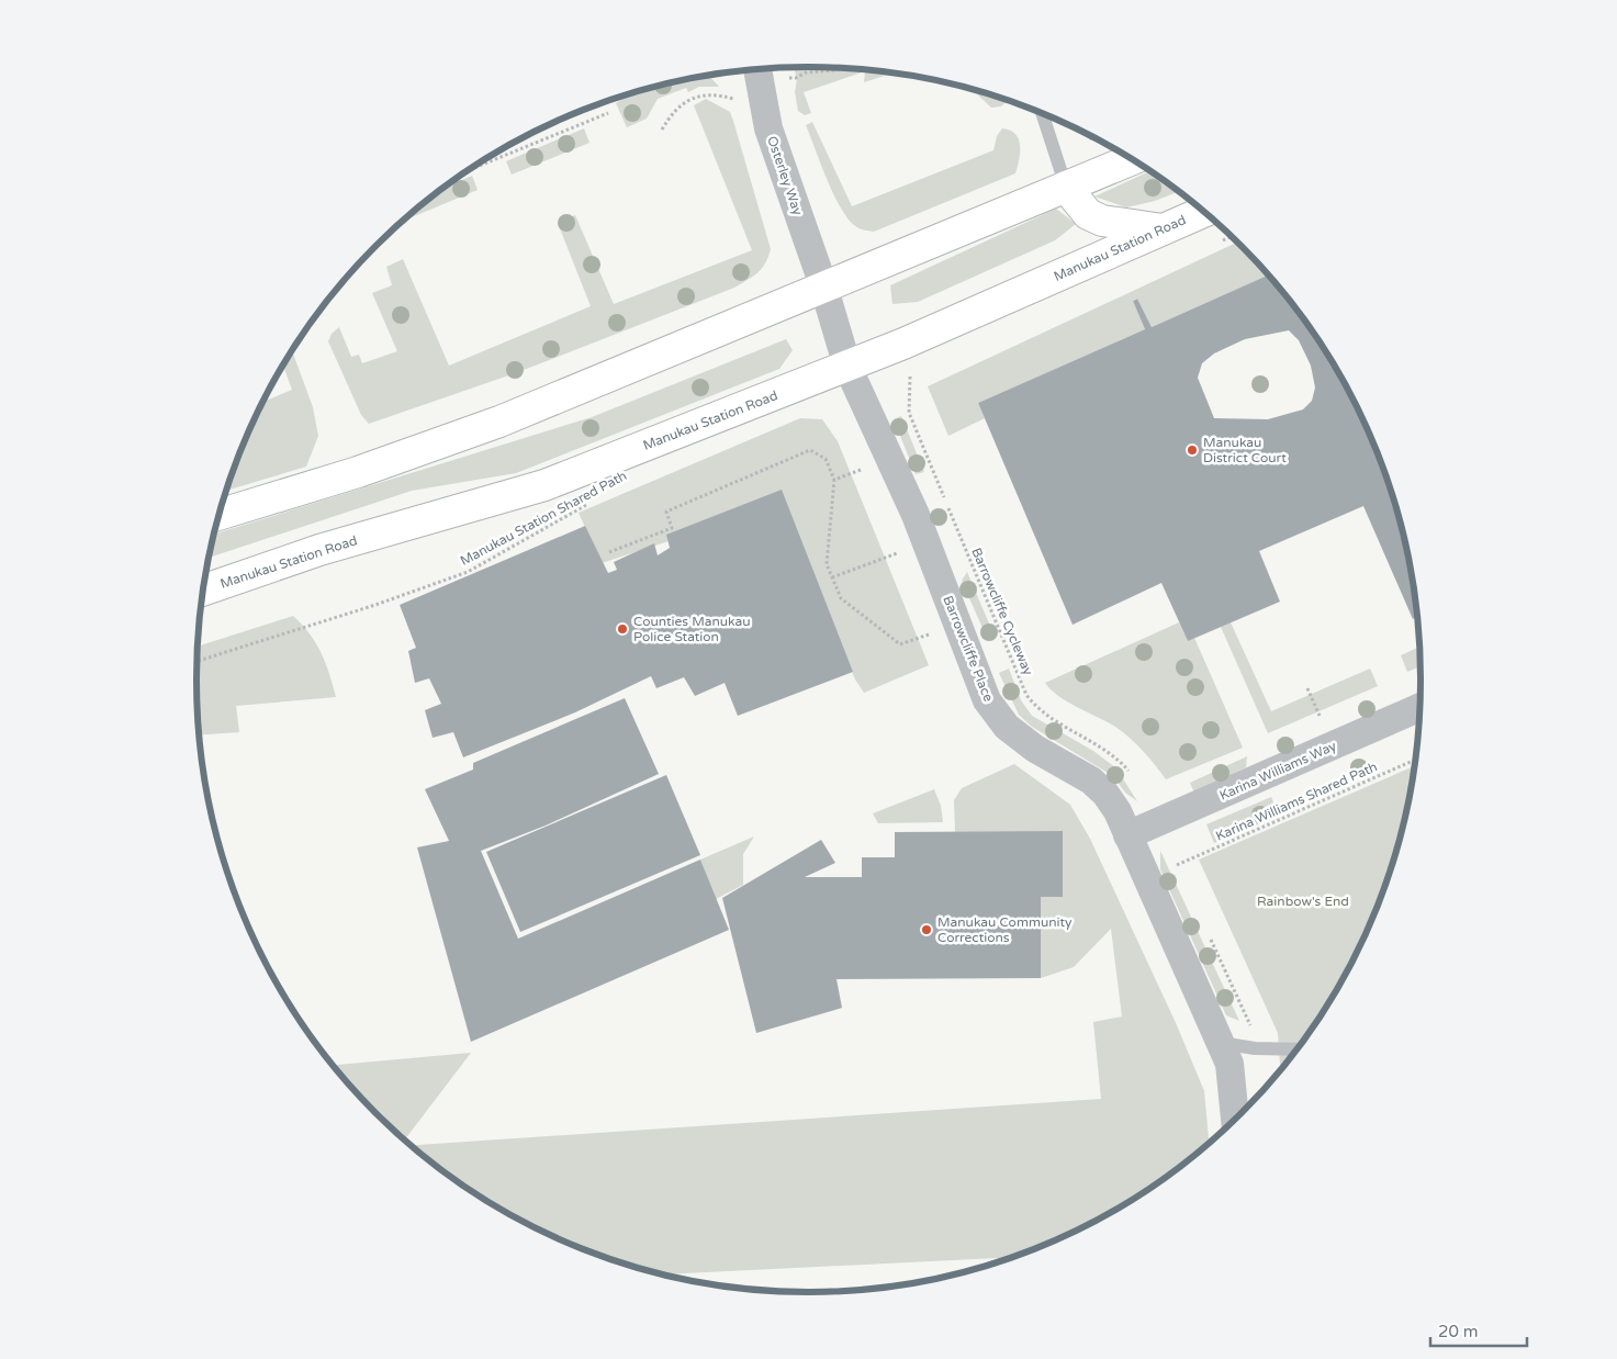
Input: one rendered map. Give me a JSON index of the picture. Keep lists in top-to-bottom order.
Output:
{
  "streets": {
    "main road": ["Manukau Station Road"],
    "street": ["Osterley Way", "Barrowcliffe Place", "Karina Williams Way"],
    "path": ["Manukau Station Shared Path", "Barrowcliffe Cycleway", "Karina Williams Shared Path"]
  },
  "crossings": [
    ["Osterley Way", "Manukau Station Road"],
    ["Osterley Way", "Barrowcliffe Place"],
    ["Manukau Station Road", "Barrowcliffe Place"],
    ["Barrowcliffe Place", "Karina Williams Way"]
  ],
  "parks": ["Rainbow's End"],
  "places": ["Manukau District Court", "Counties Manukau Police Station", "Manukau Community Corrections"],
  "scale_bar": "20 m"
}
